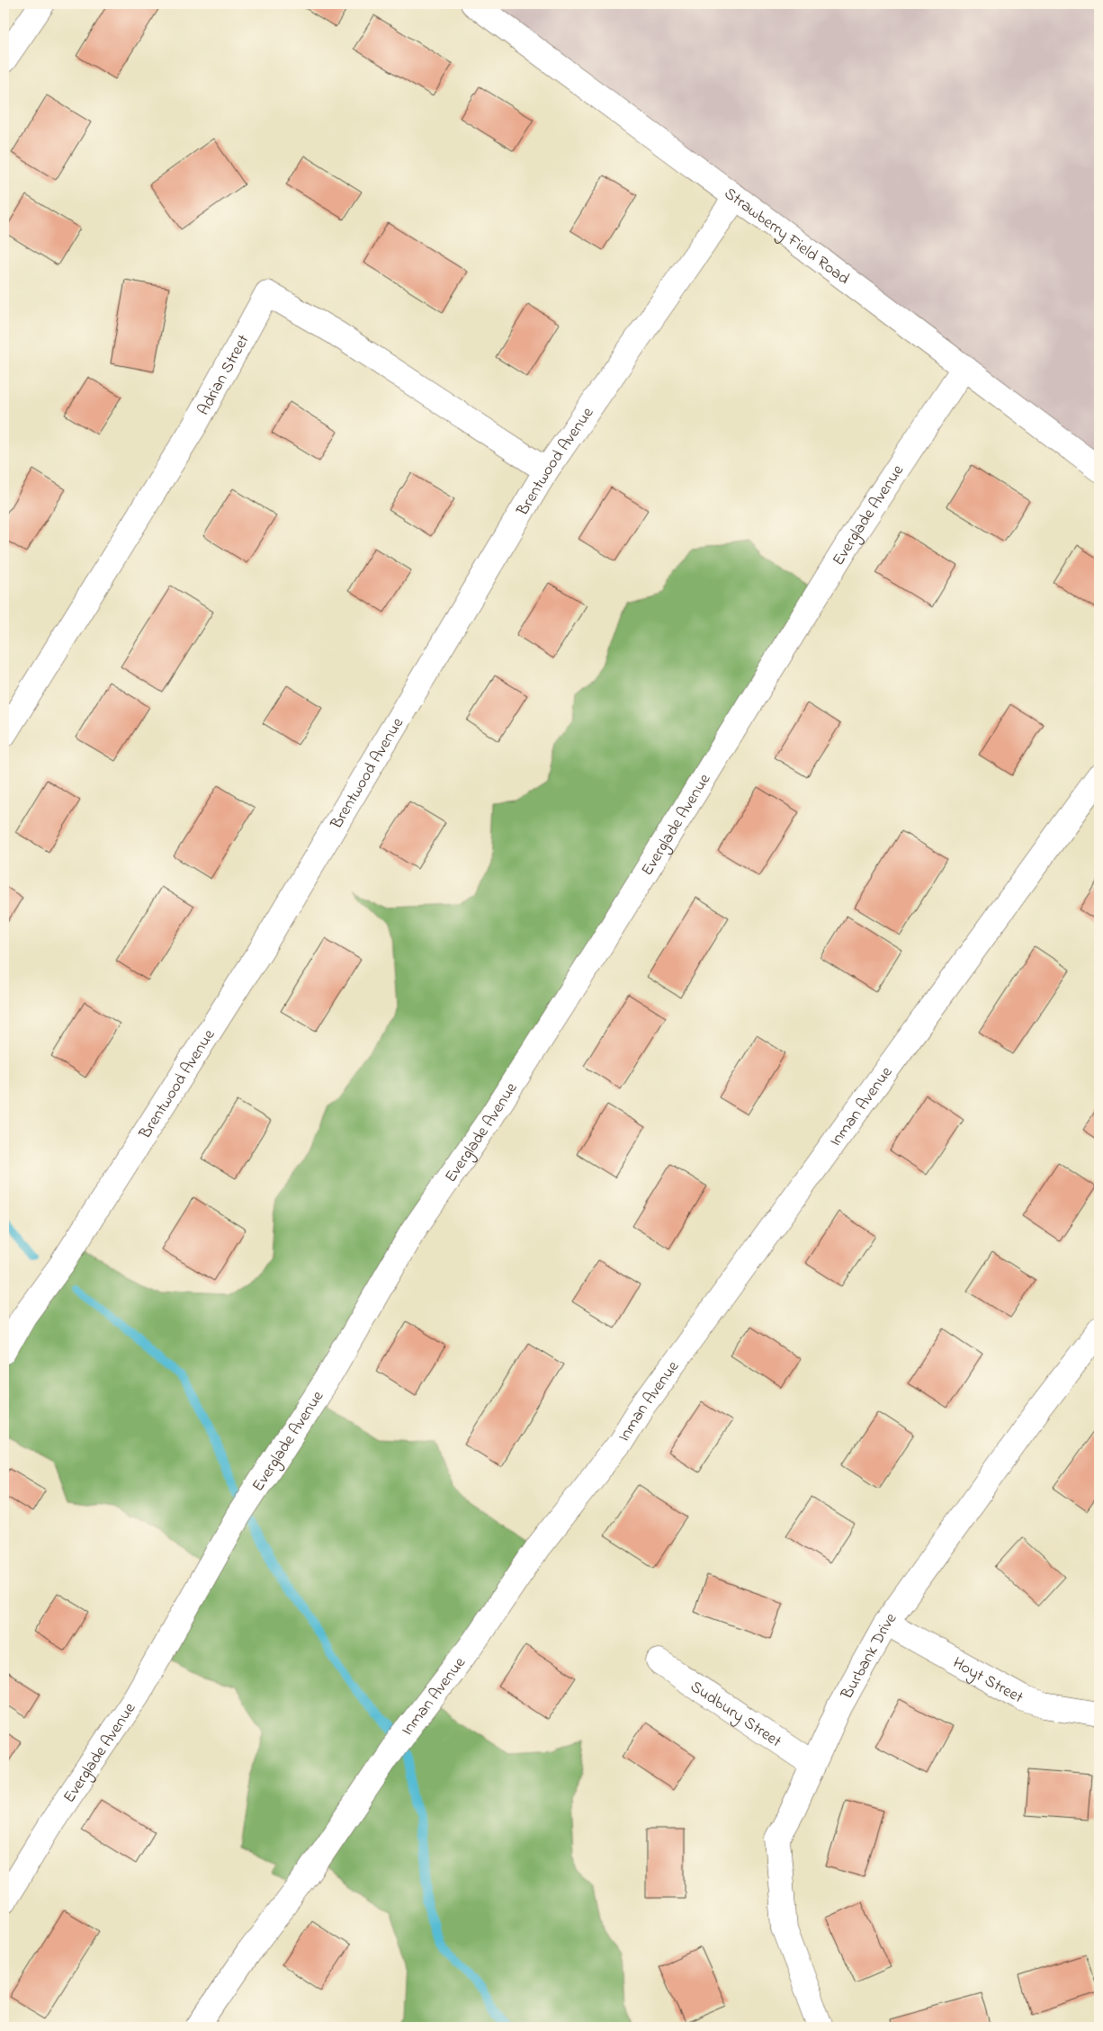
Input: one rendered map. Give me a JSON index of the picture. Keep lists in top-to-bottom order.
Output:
{
  "streets": {
    "street": [
      "Strawberry Field Road",
      "Adrian Street",
      "Brentwood Avenue",
      "Everglade Avenue",
      "Inman Avenue",
      "Burbank Drive",
      "Hoyt Street",
      "Sudbury Street"
    ]
  },
  "crossings": [
    ["Strawberry Field Road", "Brentwood Avenue"],
    ["Strawberry Field Road", "Everglade Avenue"],
    ["Adrian Street", "Brentwood Avenue"],
    ["Burbank Drive", "Hoyt Street"],
    ["Burbank Drive", "Sudbury Street"]
  ]
}
